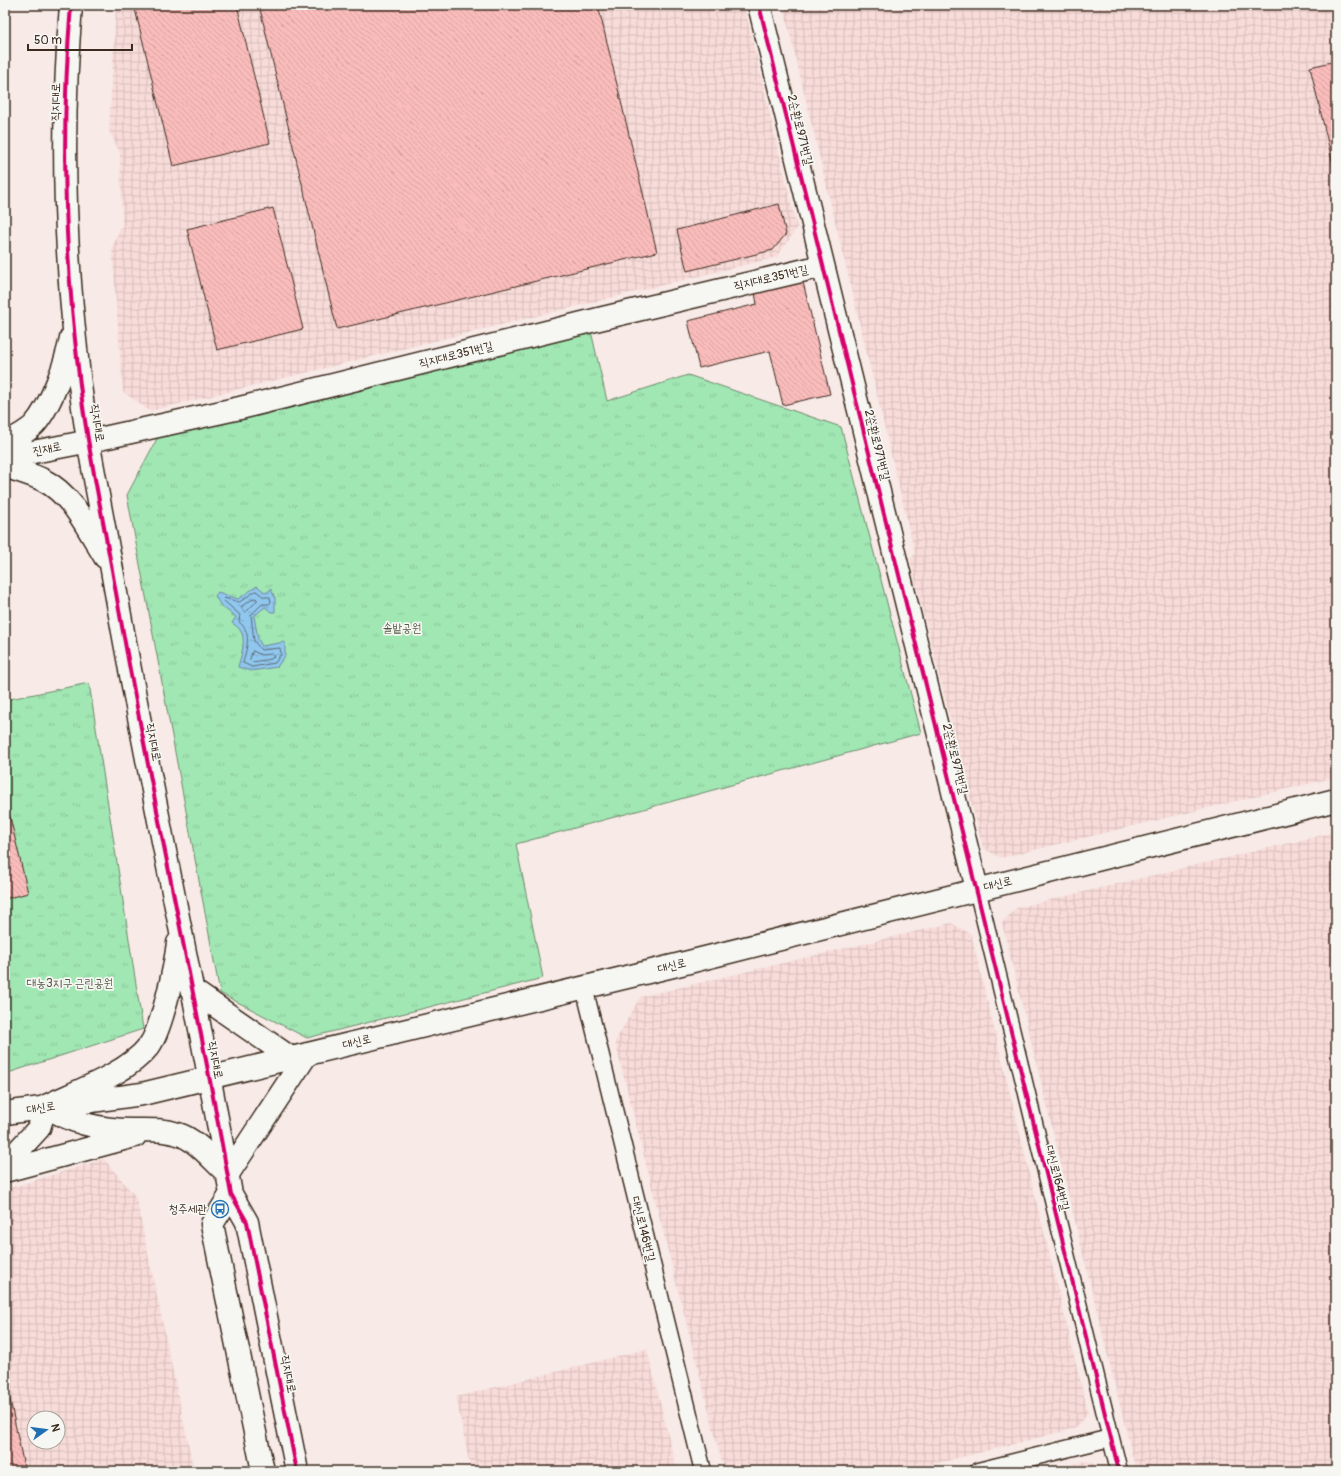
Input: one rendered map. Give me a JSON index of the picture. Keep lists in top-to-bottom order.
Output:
{
  "streets": {
    "street": [
      "직지대로",
      "2순환로971번길",
      "직지대로351번길",
      "진재로",
      "대신로",
      "대신로164번길",
      "대신로146번길"
    ]
  },
  "crossings": [
    ["직지대로", "직지대로351번길"],
    ["직지대로", "진재로"],
    ["직지대로", "대신로"],
    ["2순환로971번길", "직지대로351번길"],
    ["2순환로971번길", "대신로"],
    ["2순환로971번길", "대신로164번길"],
    ["직지대로351번길", "진재로"],
    ["대신로", "대신로164번길"],
    ["대신로", "대신로146번길"]
  ],
  "parks": ["솔밭공원", "대농3지구 근린공원"],
  "places": {
    "bus stop": ["청주세관"]
  },
  "scale_bar": "50 m",
  "north": "right"
}
